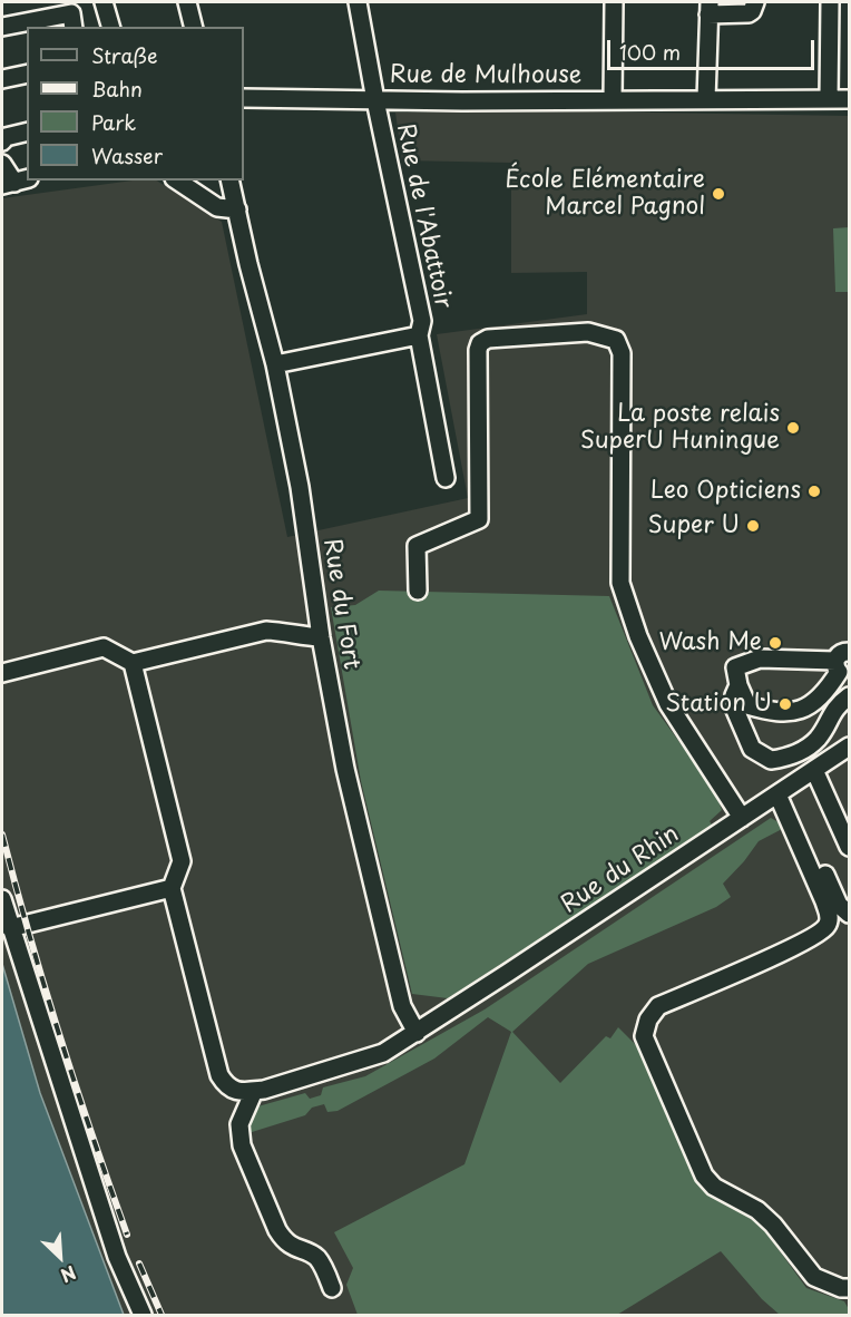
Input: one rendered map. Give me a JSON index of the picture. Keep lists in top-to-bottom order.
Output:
{
  "streets": {
    "street": [
      "Rue de Mulhouse",
      "Rue de l'Abattoir",
      "Rue du Fort",
      "Rue du Rhin"
    ]
  },
  "crossings": [
    ["Rue de Mulhouse", "Rue de l'Abattoir"],
    ["Rue du Fort", "Rue du Rhin"]
  ],
  "places": [
    "École Elémentaire Marcel Pagnol",
    "La poste relais SuperU Huningue",
    "Leo Opticiens",
    "Super U",
    "Wash Me",
    "Station U"
  ],
  "legend": [
    "Straße",
    "Bahn",
    "Park",
    "Wasser"
  ],
  "scale_bar": "100 m",
  "north": "bottom right"
}
